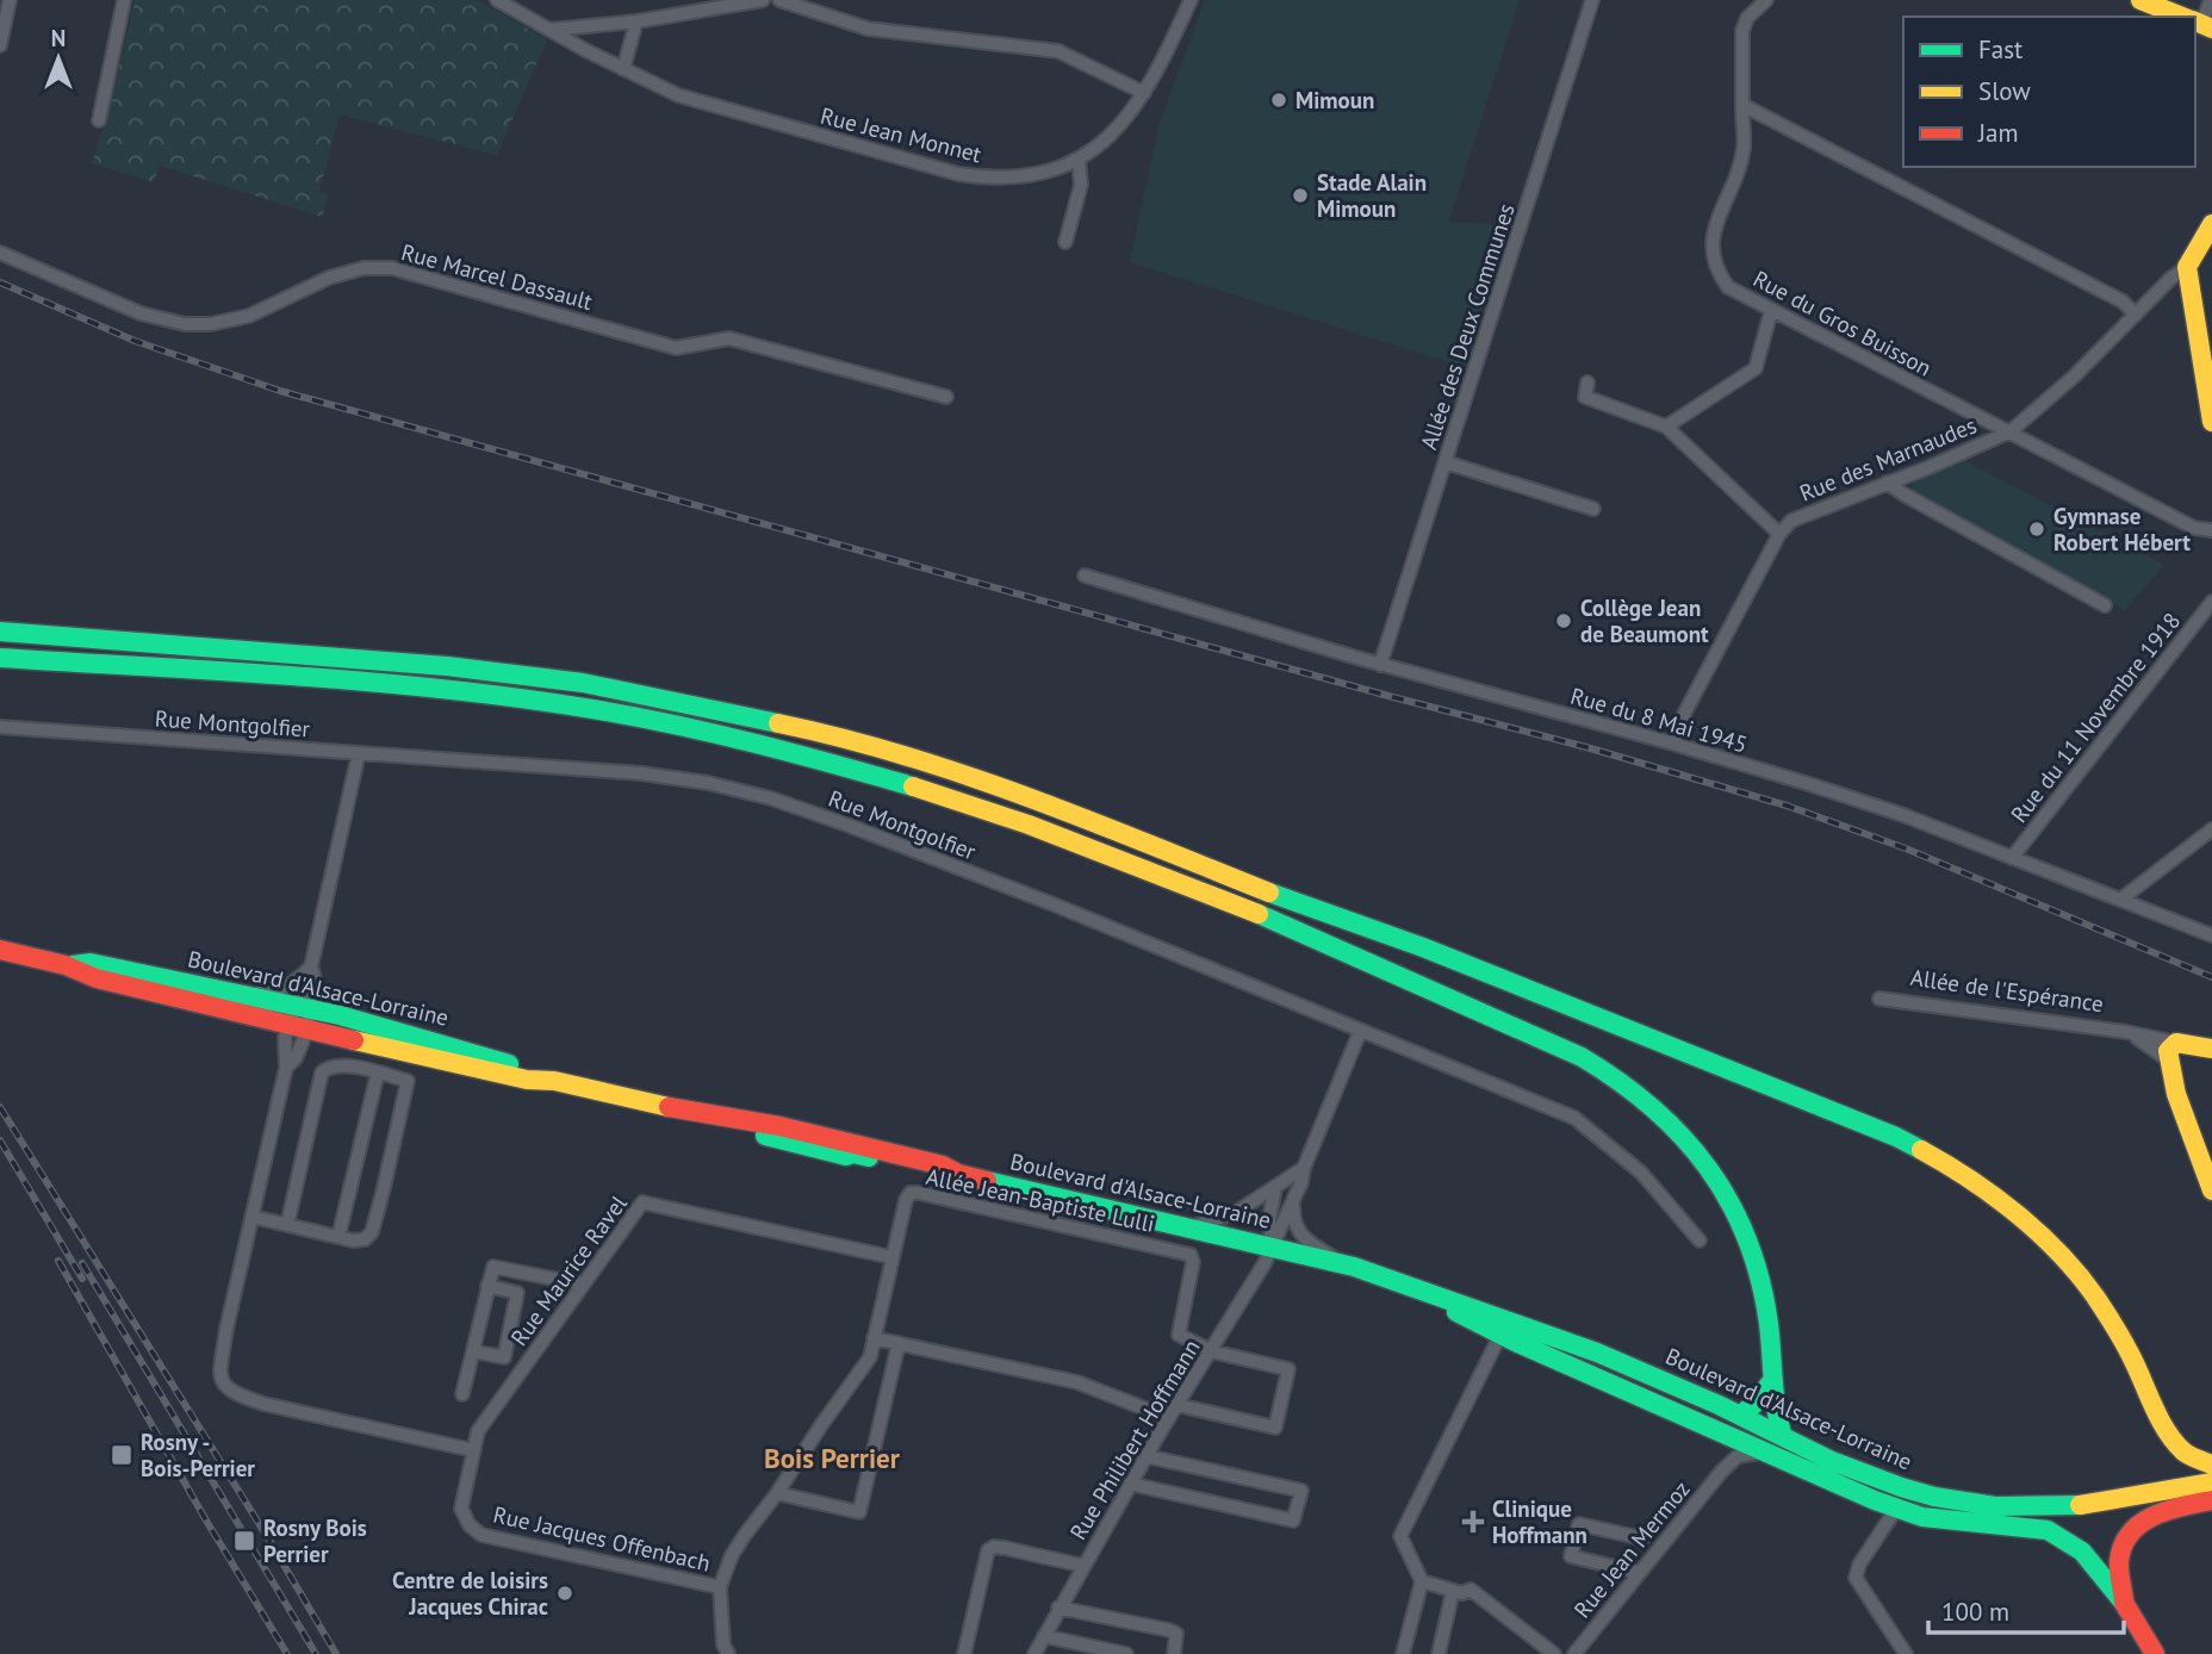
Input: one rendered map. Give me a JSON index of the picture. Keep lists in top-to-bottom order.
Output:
{
  "streets": {
    "main road": ["Boulevard d'Alsace-Lorraine"],
    "street": [
      "Rue Jean Monnet",
      "Rue Marcel Dassault",
      "Rue du Gros Buisson",
      "Allée des Deux Communes",
      "Rue des Marnaudes",
      "Rue du 11 Novembre 1918",
      "Rue du 8 Mai 1945",
      "Rue Montgolfier",
      "Allée de l'Espérance",
      "Allée Jean-Baptiste Lulli",
      "Rue Maurice Ravel",
      "Rue Philibert Hoffmann",
      "Rue Jacques Offenbach",
      "Rue Jean Mermoz"
    ]
  },
  "crossings": [
    ["Rue du Gros Buisson", "Rue des Marnaudes"],
    ["Allée des Deux Communes", "Rue du 8 Mai 1945"],
    ["Rue des Marnaudes", "Rue du 8 Mai 1945"],
    ["Rue du 11 Novembre 1918", "Rue du 8 Mai 1945"],
    ["Rue Montgolfier", "Rue Philibert Hoffmann"],
    ["Boulevard d'Alsace-Lorraine", "Rue Philibert Hoffmann"],
    ["Boulevard d'Alsace-Lorraine", "Rue Jean Mermoz"],
    ["Allée Jean-Baptiste Lulli", "Rue Maurice Ravel"],
    ["Allée Jean-Baptiste Lulli", "Rue Philibert Hoffmann"],
    ["Allée Jean-Baptiste Lulli", "Rue Jacques Offenbach"],
    ["Rue Maurice Ravel", "Rue Jacques Offenbach"]
  ],
  "districts": ["Bois Perrier"],
  "places": {
    "other": [
      "Mimoun",
      "Stade Alain Mimoun",
      "Gymnase Robert Hébert",
      "Collège Jean de Beaumont",
      "Centre de loisirs Jacques Chirac"
    ],
    "transit": ["Rosny - Bois-Perrier", "Rosny Bois Perrier"],
    "health": ["Clinique Hoffmann"]
  },
  "legend": ["Fast", "Slow", "Jam"],
  "scale_bar": "100 m",
  "north": "top"
}
